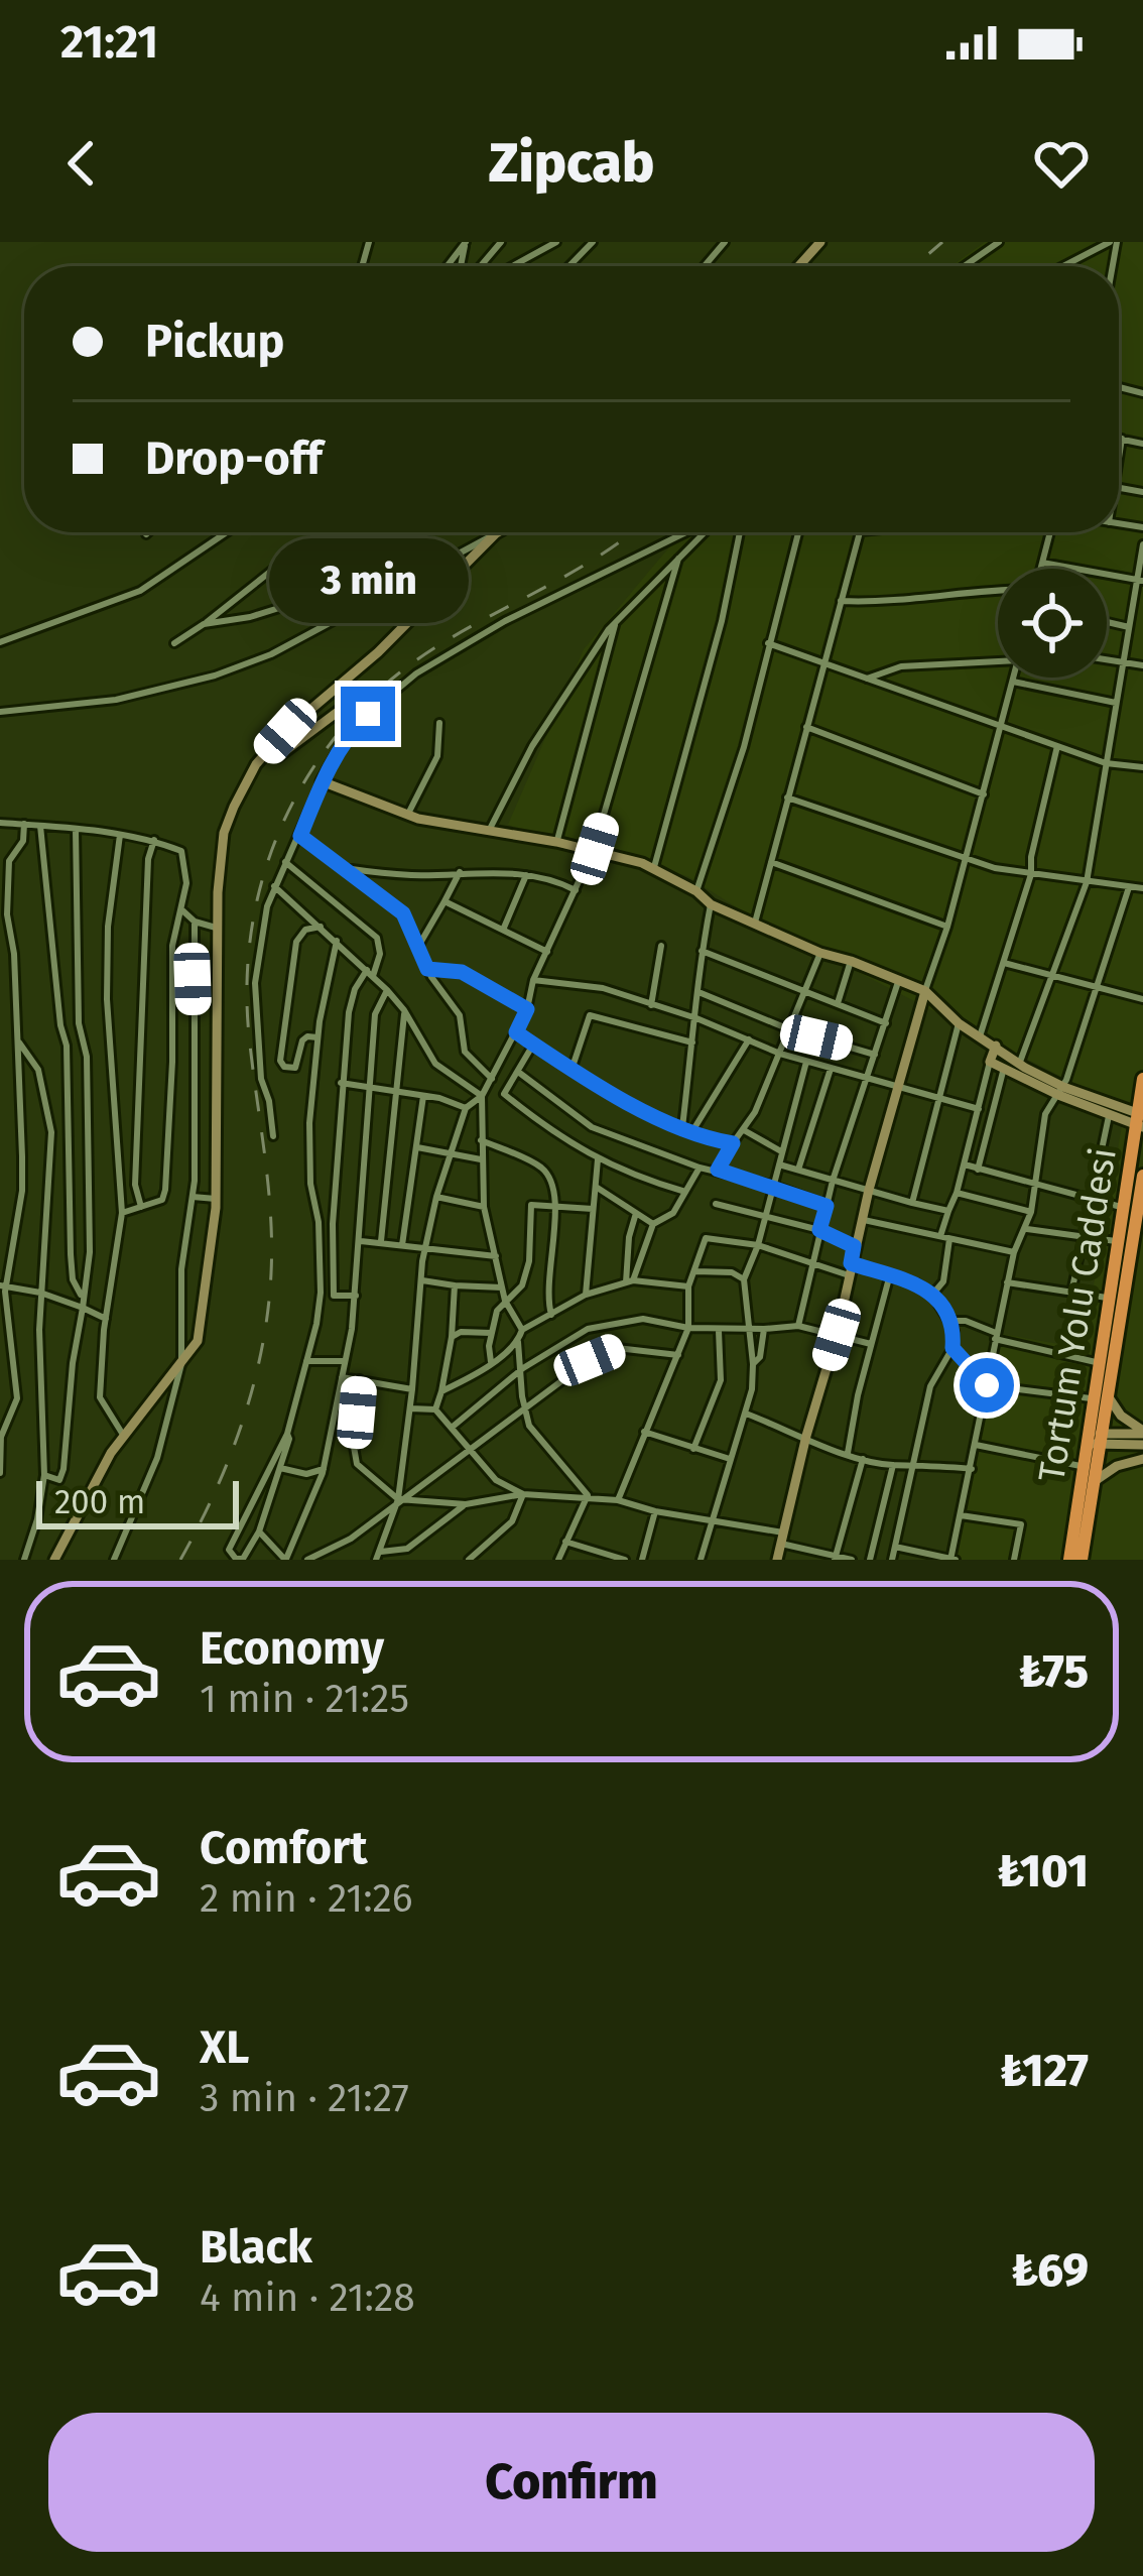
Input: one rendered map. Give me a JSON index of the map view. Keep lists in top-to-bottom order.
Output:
{
  "streets": {
    "highway": ["Tortum Yolu Caddesi"]
  },
  "scale_bar": "200 m",
  "page": {
    "status": "21:21",
    "header": "Zipcab",
    "banner": ["Pickup", "Drop-off"],
    "bubble": "3 min",
    "scale": "200 m",
    "list": [
      {
        "name": "Economy",
        "note": "1 min · 21:25",
        "value": "₺75"
      },
      {
        "name": "Comfort",
        "note": "2 min · 21:26",
        "value": "₺101"
      },
      {
        "name": "XL",
        "note": "3 min · 21:27",
        "value": "₺127"
      },
      {
        "name": "Black",
        "note": "4 min · 21:28",
        "value": "₺69"
      }
    ],
    "buttons": "Confirm"
  }
}
